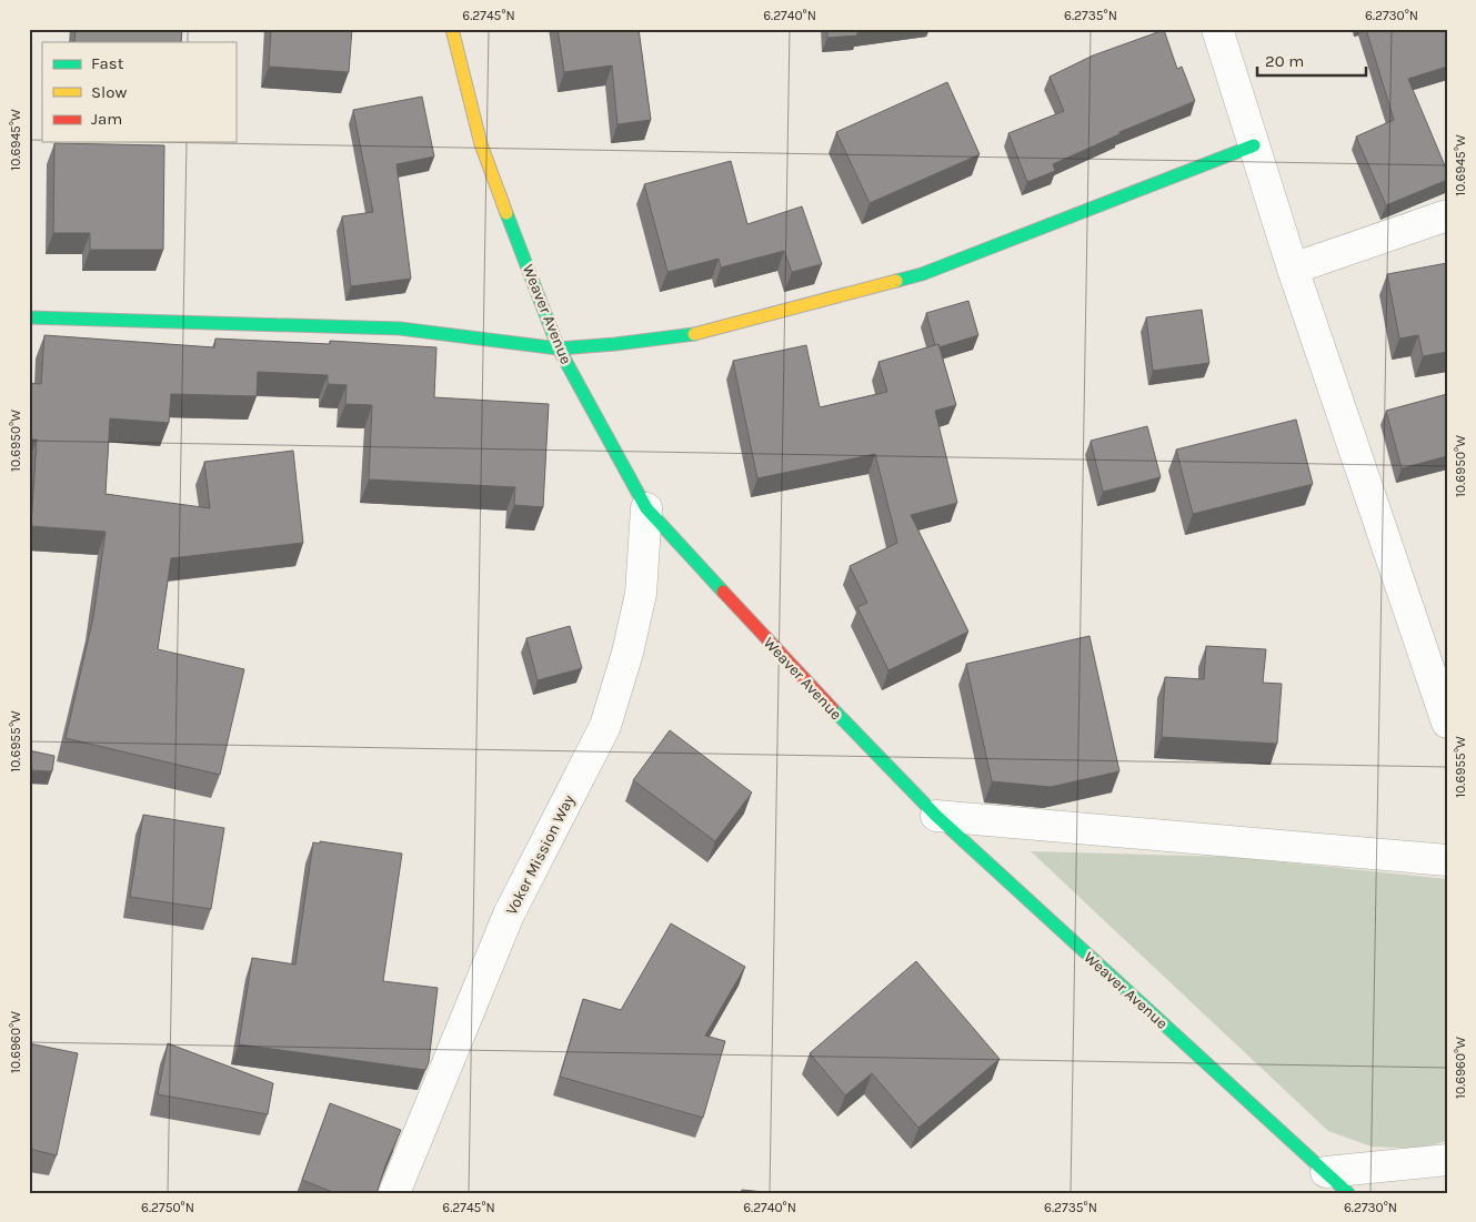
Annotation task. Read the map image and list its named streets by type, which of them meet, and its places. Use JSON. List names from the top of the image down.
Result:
{
  "streets": {
    "street": ["Weaver Avenue", "Voker Mission Way"]
  },
  "crossings": [
    ["Weaver Avenue", "Voker Mission Way"]
  ],
  "legend": ["Fast", "Slow", "Jam"],
  "scale_bar": "20 m",
  "coordinates": [
    "6.2745°N",
    "6.2740°N",
    "6.2735°N",
    "6.2730°N",
    "10.6945°W",
    "10.6950°W",
    "10.6955°W",
    "10.6960°W",
    "6.2750°N"
  ]
}
